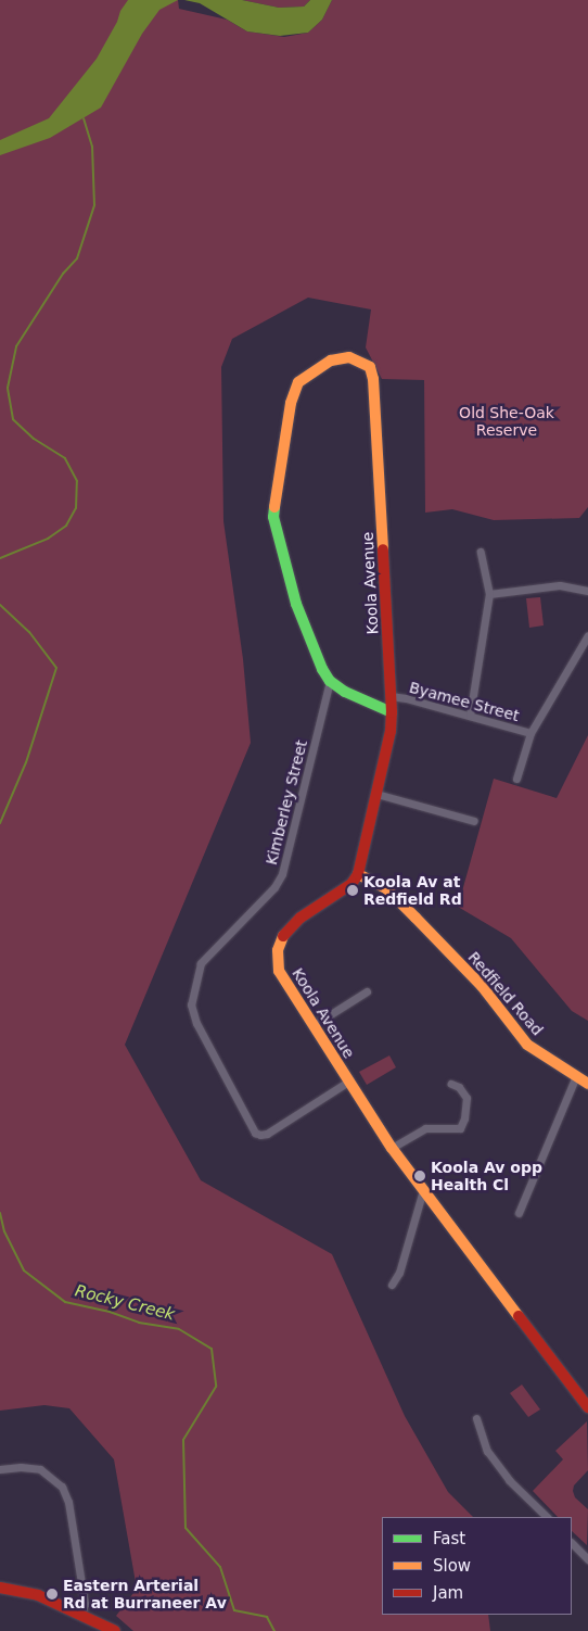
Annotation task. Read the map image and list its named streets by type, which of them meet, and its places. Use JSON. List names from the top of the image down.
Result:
{
  "streets": {
    "street": [
      "Koola Avenue",
      "Byamee Street",
      "Kimberley Street",
      "Redfield Road"
    ]
  },
  "crossings": [
    ["Koola Avenue", "Byamee Street"],
    ["Koola Avenue", "Kimberley Street"],
    ["Koola Avenue", "Redfield Road"]
  ],
  "water": ["Rocky Creek"],
  "parks": ["Old She-Oak Reserve"],
  "places": ["Koola Av at Redfield Rd", "Koola Av opp Health Cl", "Eastern Arterial Rd at Burraneer Av"],
  "legend": ["Fast", "Slow", "Jam"]
}
